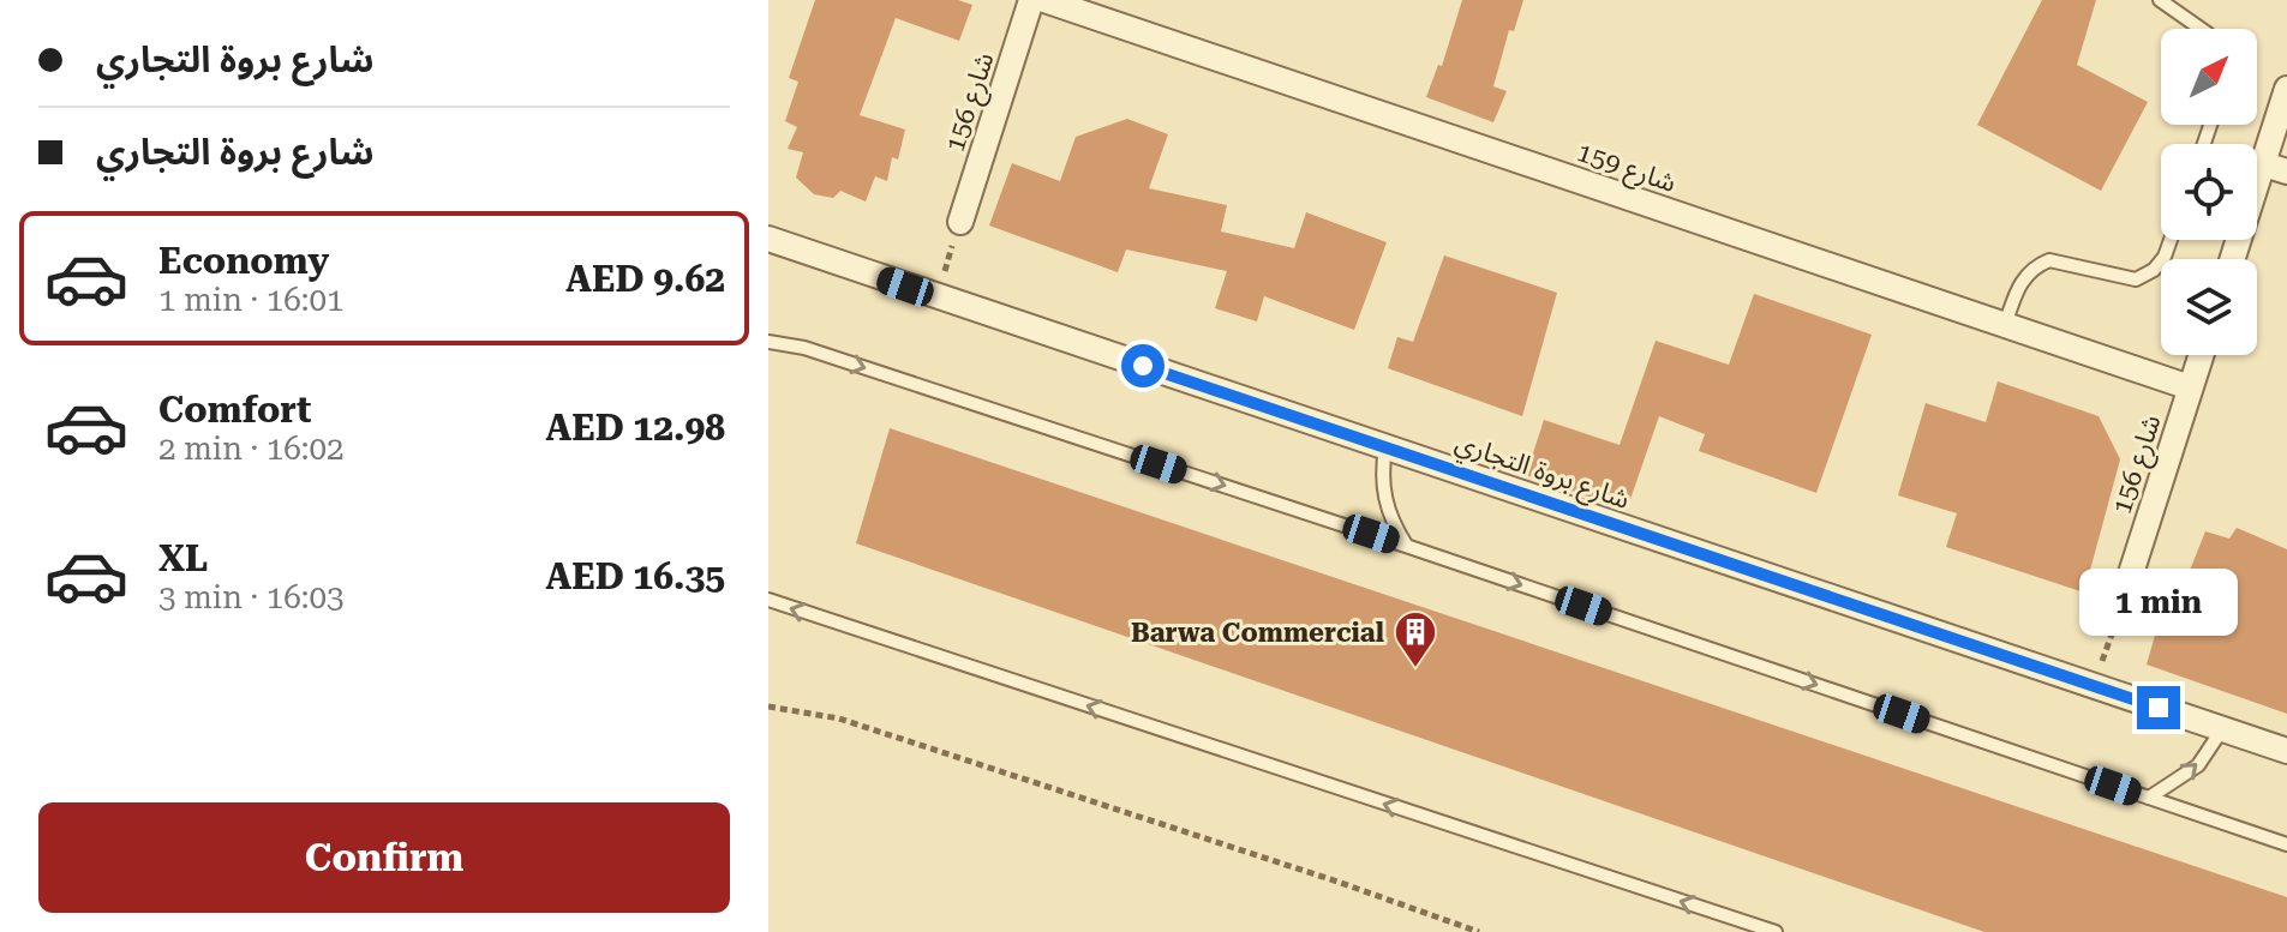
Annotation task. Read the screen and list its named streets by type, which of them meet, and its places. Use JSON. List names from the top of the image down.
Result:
{
  "streets": {
    "street": ["شارع 156", "شارع 159", "شارع بروة التجاري"]
  },
  "crossings": [
    ["شارع 156", "شارع 159"]
  ],
  "places": {
    "building": ["Barwa Commercial"]
  },
  "north": "top right",
  "page": {
    "banner": ["شارع بروة التجاري", "شارع بروة التجاري"],
    "list": [
      {
        "name": "Economy",
        "note": "1 min · 16:01",
        "value": "AED 9.62"
      },
      {
        "name": "Comfort",
        "note": "2 min · 16:02",
        "value": "AED 12.98"
      },
      {
        "name": "XL",
        "note": "3 min · 16:03",
        "value": "AED 16.35"
      }
    ],
    "bubble": "1 min",
    "buttons": "Confirm"
  }
}
